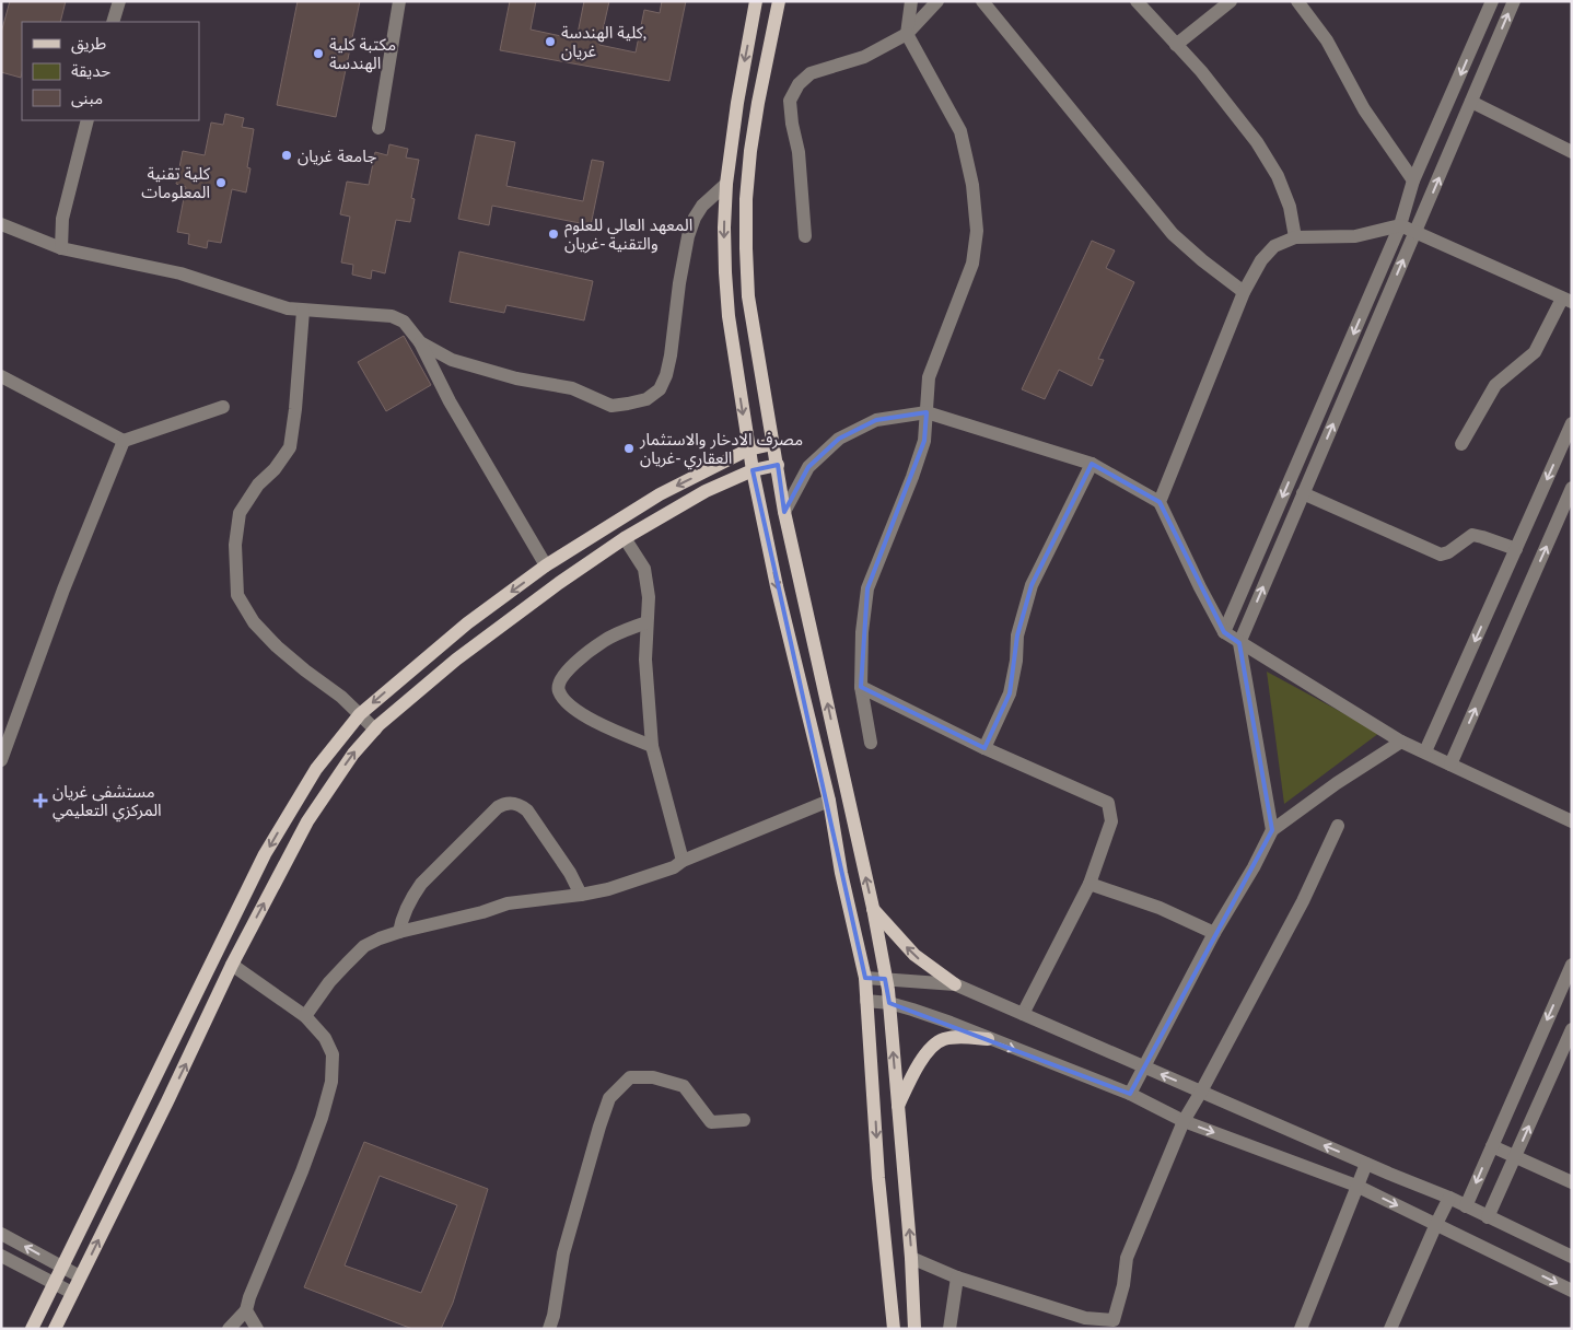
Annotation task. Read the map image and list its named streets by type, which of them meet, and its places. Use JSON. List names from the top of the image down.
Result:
{
  "places": {
    "other": [
      "كلية الهندسة, غريان",
      "مكتبة كلية الهندسة",
      "جامعة غريان",
      "كلية تقنية المعلومات",
      "المعهد العالي للعلوم والتقنية -غريان",
      "مصرف الادخار والاستثمار العقاري -غريان"
    ],
    "health": ["مستشفى غريان المركزي التعليمي"]
  },
  "legend": ["طريق", "حديقة", "مبنى"]
}
